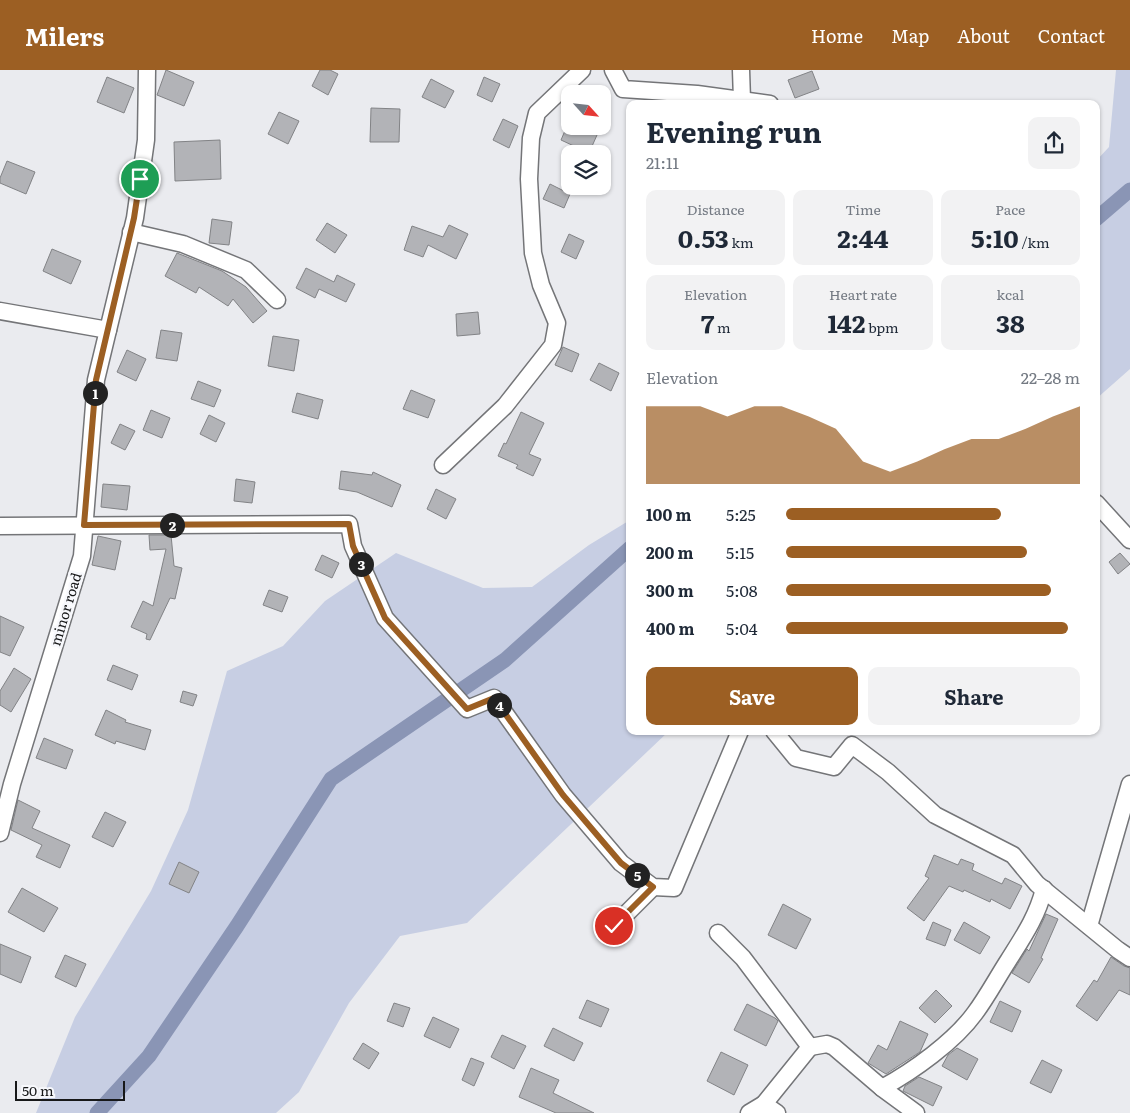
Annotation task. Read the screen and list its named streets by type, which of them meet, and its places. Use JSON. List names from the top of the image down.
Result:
{
  "streets": {
    "street": ["minor road"]
  },
  "scale_bar": "50 m",
  "north": "bottom right",
  "page": {
    "header": "Milers",
    "nav": [
      "Home",
      "Map",
      "About",
      "Contact"
    ],
    "heading": ["Evening run", "21:11"],
    "stats": [
      ["Distance", "0.53 km"],
      ["Time", "2:44"],
      ["Pace", "5:10 /km"],
      ["Elevation", "7 m"],
      ["Heart rate", "142 bpm"],
      ["kcal", "38"]
    ],
    "chart": ["Elevation", "22–28 m"],
    "pins": [
      "1",
      "2",
      "3",
      "4",
      "5"
    ],
    "list": [
      {
        "name": "100 m",
        "note": "5:25"
      },
      {
        "name": "200 m",
        "note": "5:15"
      },
      {
        "name": "300 m",
        "note": "5:08"
      },
      {
        "name": "400 m",
        "note": "5:04"
      }
    ],
    "buttons": ["Save", "Share"],
    "scale": "50 m"
  }
}
